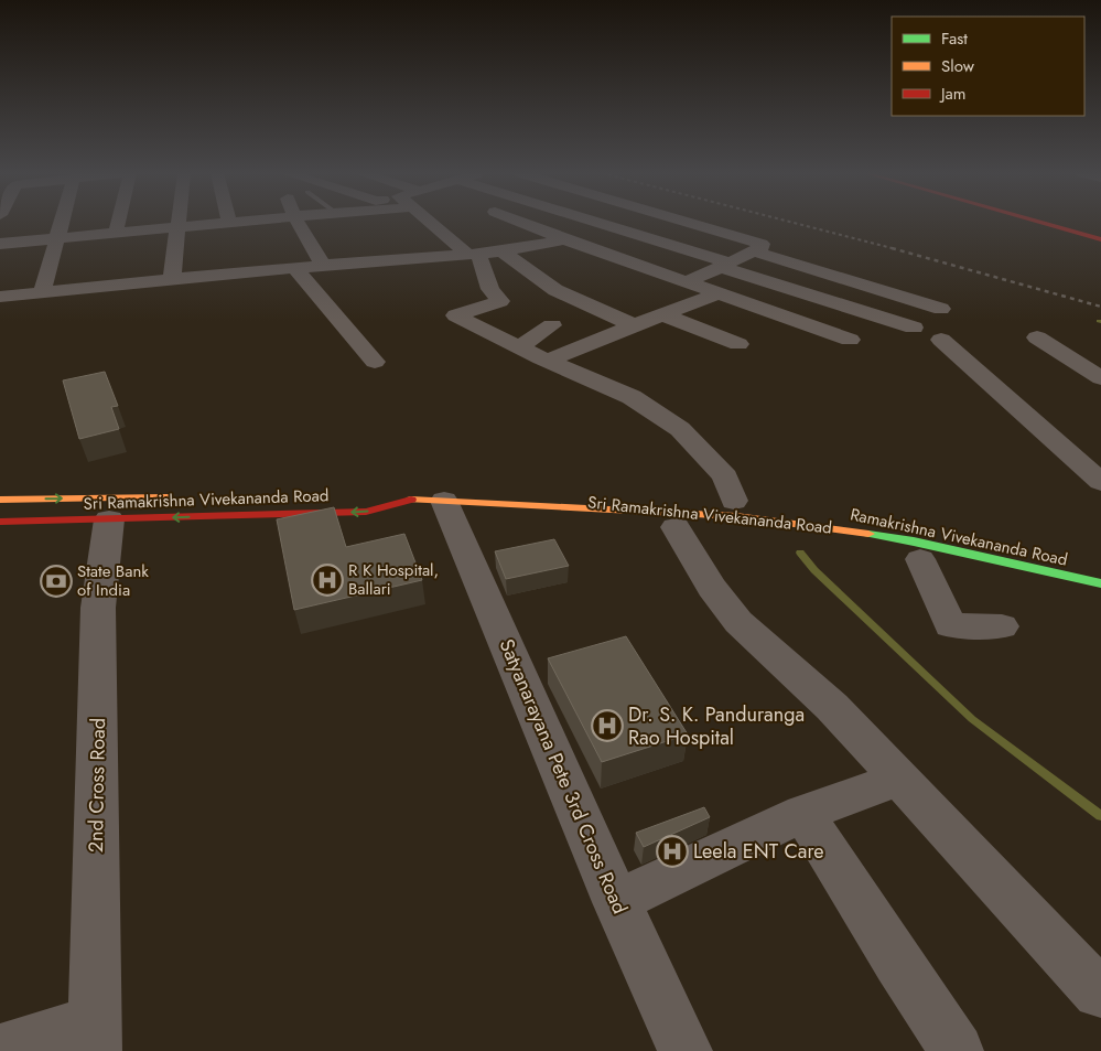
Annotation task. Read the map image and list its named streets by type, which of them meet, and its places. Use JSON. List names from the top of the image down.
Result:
{
  "streets": {
    "main road": ["Sri Ramakrishna Vivekananda Road", "Ramakrishna Vivekananda Road"],
    "street": ["Satyanarayana Pete 3rd Cross Road", "2nd Cross Road"]
  },
  "crossings": [
    ["Sri Ramakrishna Vivekananda Road", "Ramakrishna Vivekananda Road"],
    ["Sri Ramakrishna Vivekananda Road", "Satyanarayana Pete 3rd Cross Road"],
    ["Sri Ramakrishna Vivekananda Road", "2nd Cross Road"]
  ],
  "places": {
    "hospital": ["R K Hospital, Ballari", "Dr. S. K. Panduranga Rao Hospital", "Leela ENT Care"],
    "bank": ["State Bank of India"]
  },
  "legend": ["Fast", "Slow", "Jam"]
}
